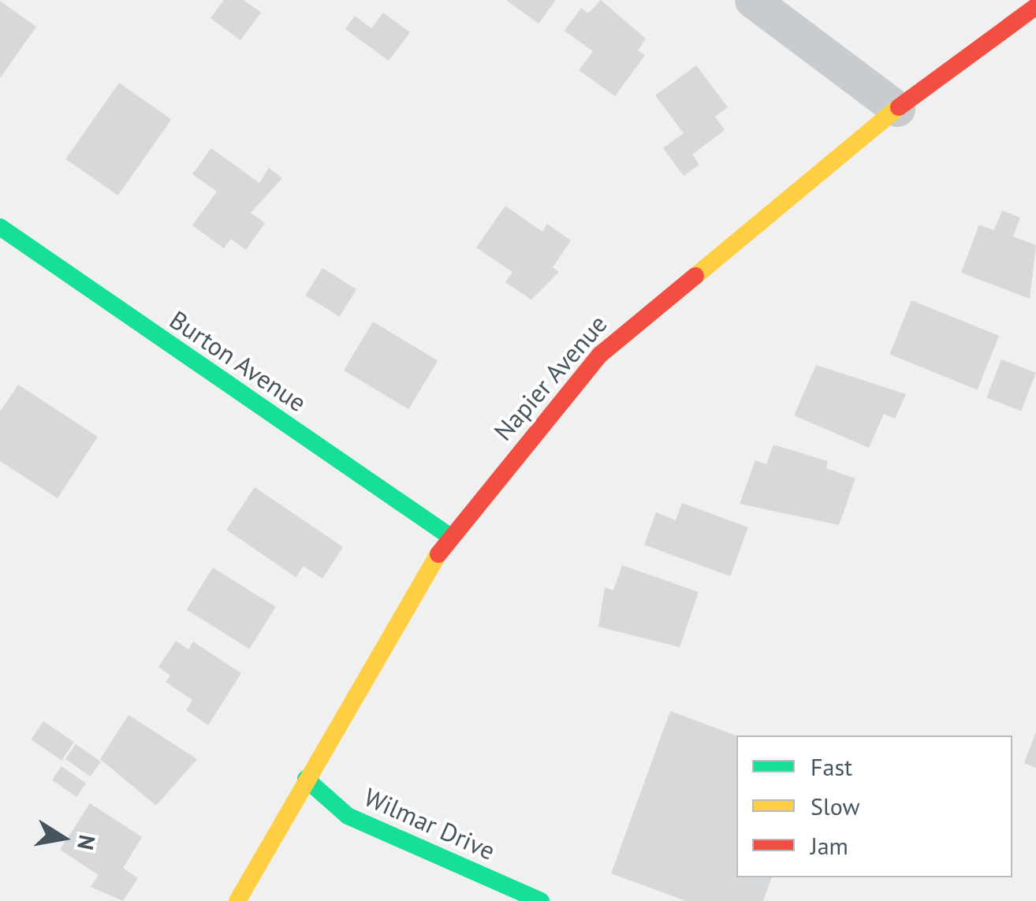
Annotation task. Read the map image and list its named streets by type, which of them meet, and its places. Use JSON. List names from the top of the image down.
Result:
{
  "streets": {
    "street": ["Burton Avenue", "Napier Avenue", "Wilmar Drive"]
  },
  "crossings": [
    ["Burton Avenue", "Napier Avenue"],
    ["Napier Avenue", "Wilmar Drive"]
  ],
  "legend": ["Fast", "Slow", "Jam"],
  "north": "right"
}
